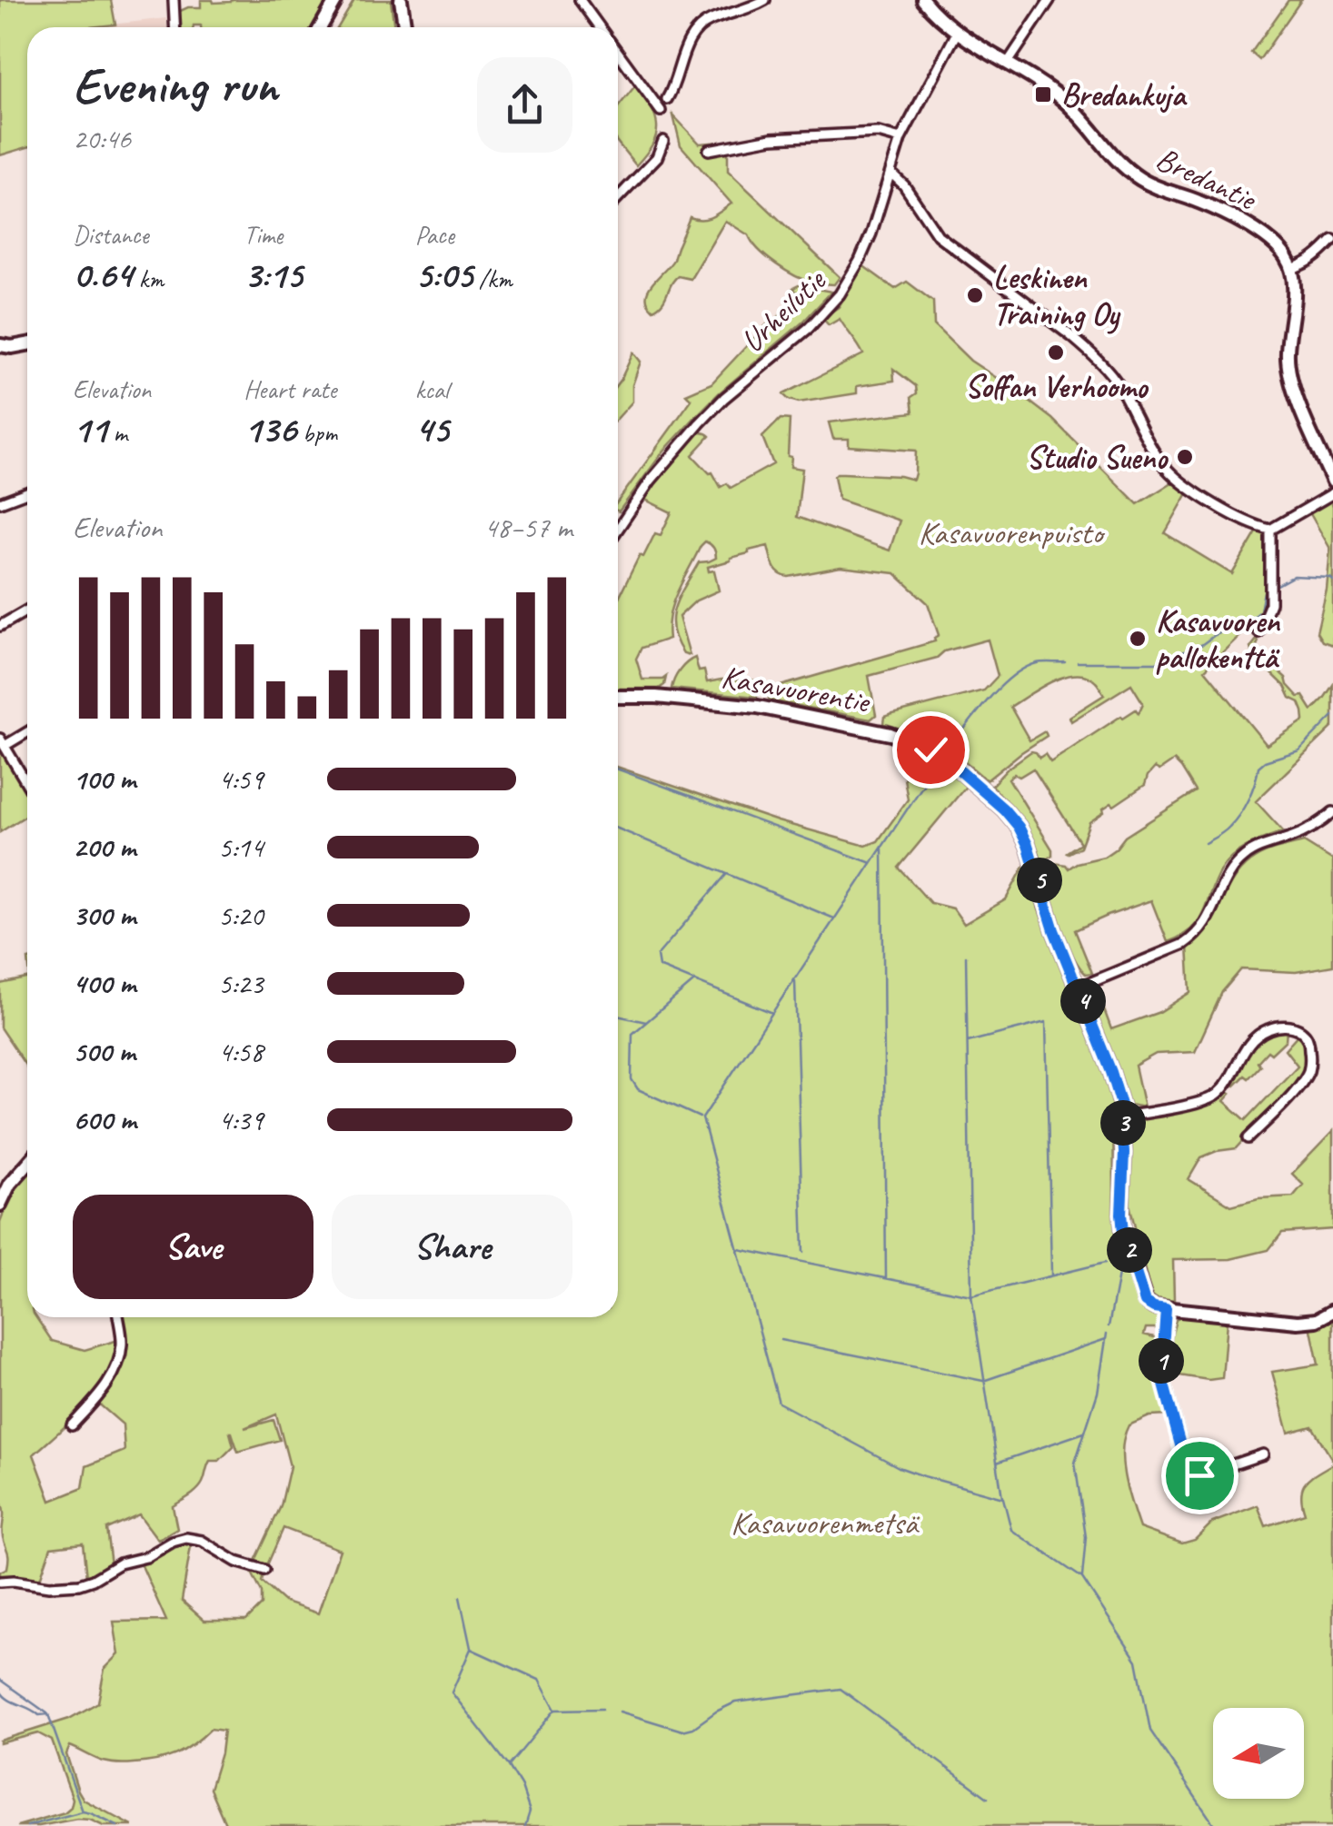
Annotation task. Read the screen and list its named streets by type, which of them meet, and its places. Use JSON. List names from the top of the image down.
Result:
{
  "streets": {
    "street": ["Bredantie", "Urheilutie", "Kasavuorentie"]
  },
  "crossings": [
    ["Bredantie", "Urheilutie"]
  ],
  "parks": ["Kasavuorenpuisto", "Kasavuorenmetsä"],
  "places": {
    "transit": ["Bredankuja"],
    "other": [
      "Leskinen Training Oy",
      "Soffan Verhoomo",
      "Studio Sueno",
      "Kasavuoren pallokenttä"
    ]
  },
  "north": "left",
  "page": {
    "heading": ["Evening run", "20:46"],
    "stats": [
      ["Distance", "0.64 km"],
      ["Time", "3:15"],
      ["Pace", "5:05 /km"],
      ["Elevation", "11 m"],
      ["Heart rate", "136 bpm"],
      ["kcal", "45"]
    ],
    "chart": ["Elevation", "48–57 m"],
    "list": [
      {
        "name": "100 m",
        "note": "4:59"
      },
      {
        "name": "200 m",
        "note": "5:14"
      },
      {
        "name": "300 m",
        "note": "5:20"
      },
      {
        "name": "400 m",
        "note": "5:23"
      },
      {
        "name": "500 m",
        "note": "4:58"
      },
      {
        "name": "600 m",
        "note": "4:39"
      }
    ],
    "pins": [
      "5",
      "4",
      "3",
      "2",
      "1"
    ],
    "buttons": ["Save", "Share"]
  }
}
